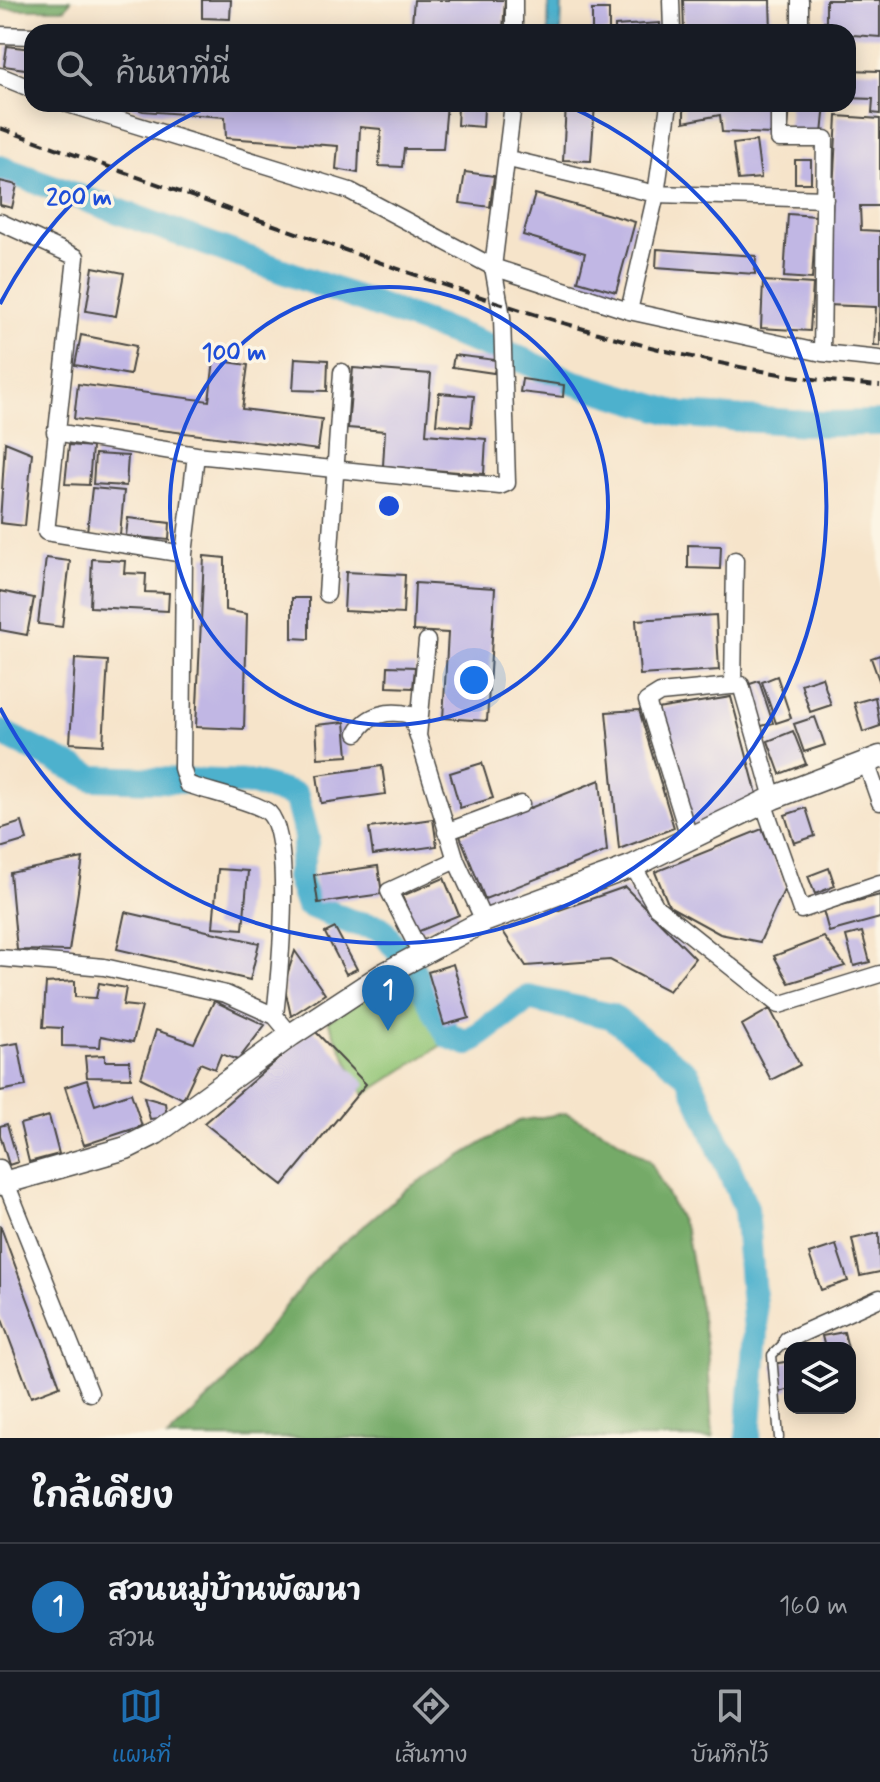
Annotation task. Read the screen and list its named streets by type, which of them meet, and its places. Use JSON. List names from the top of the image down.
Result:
{
  "page": {
    "search": "ค้นหาที่นี่",
    "pins": "1",
    "heading": "ใกล้เคียง",
    "list": [
      {
        "mark": "1",
        "name": "สวนหมู่บ้านพัฒนา",
        "note": "สวน",
        "value": "160 m"
      }
    ],
    "nav": ["แผนที่", "เส้นทาง", "บันทึกไว้"]
  },
  "rings": ["200 m", "100 m"]
}
